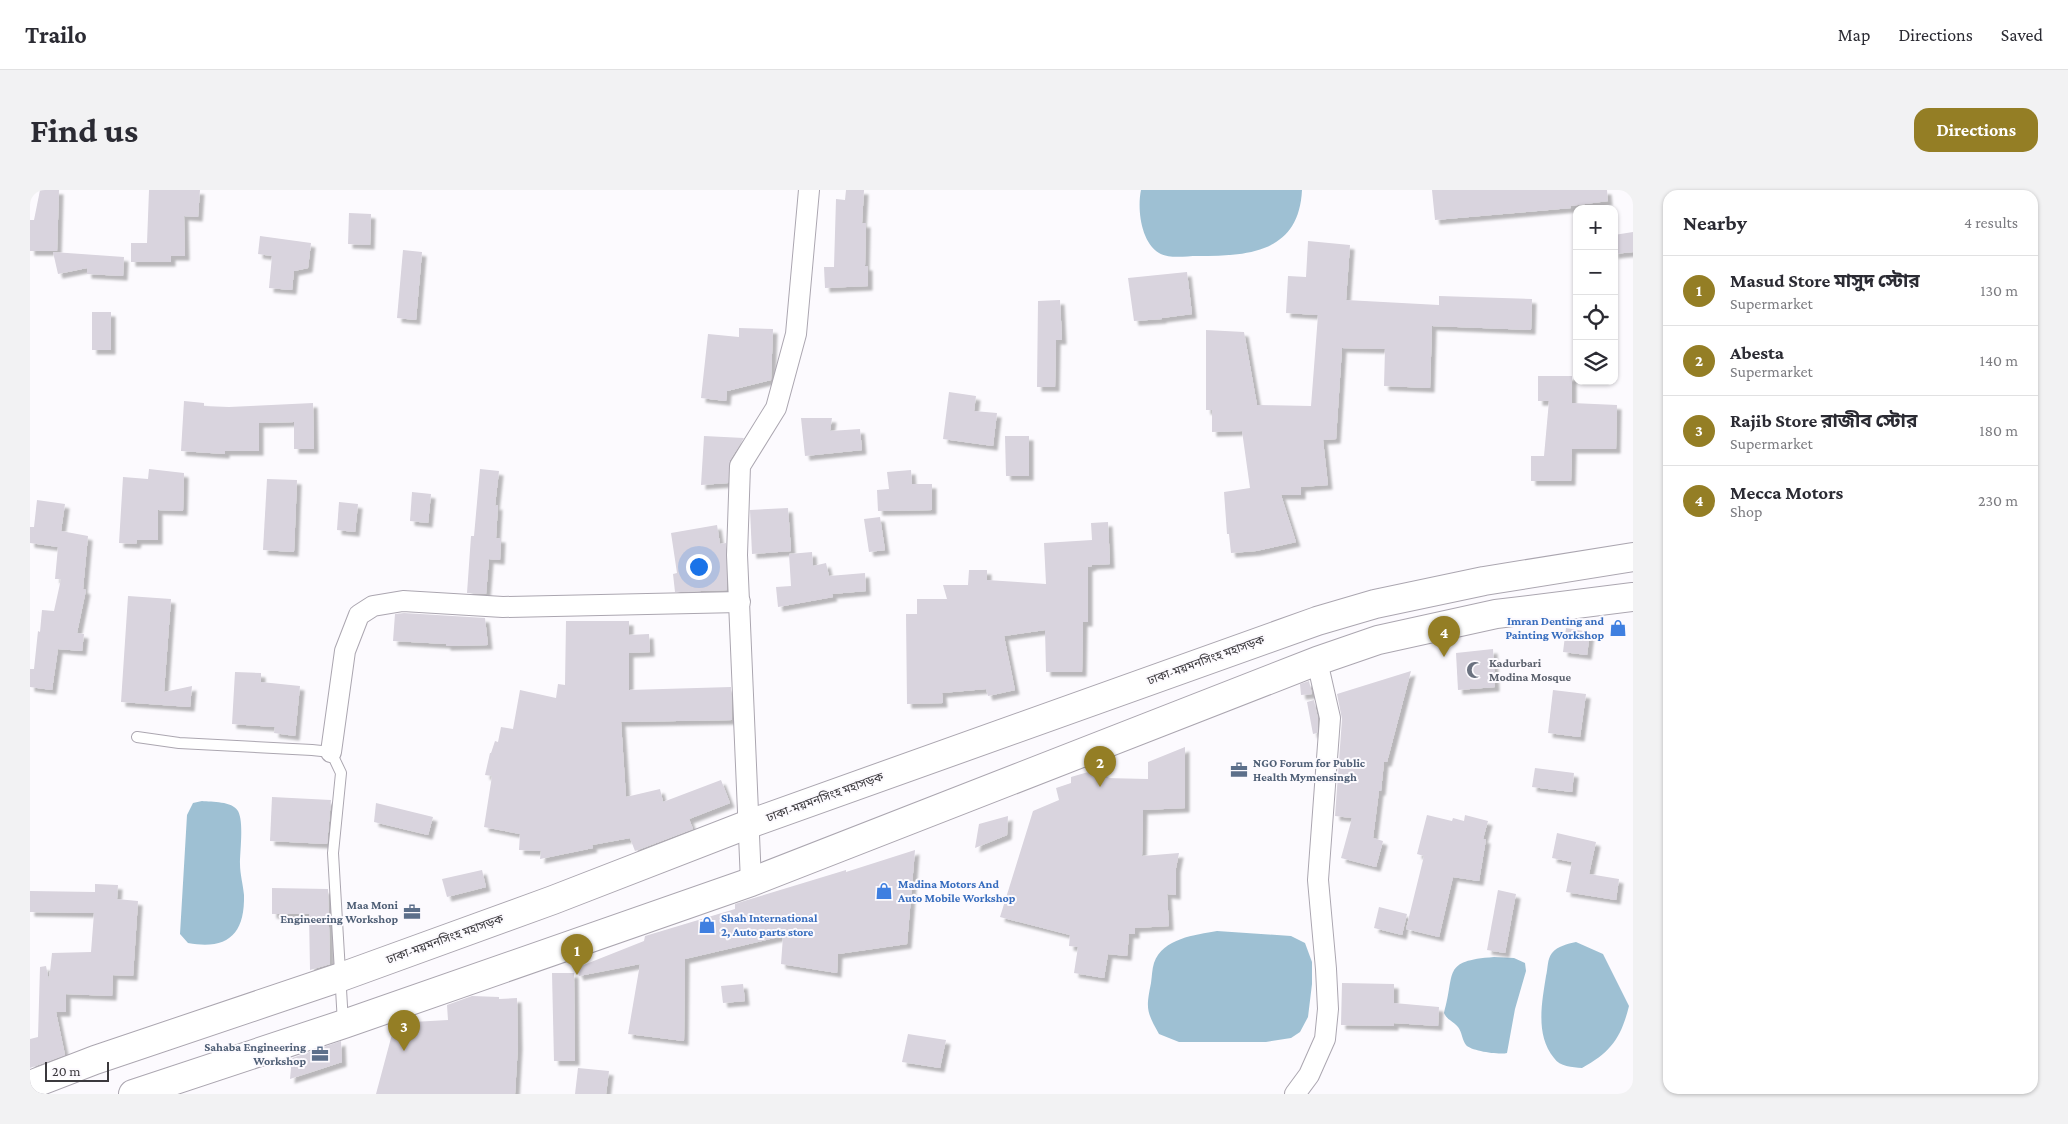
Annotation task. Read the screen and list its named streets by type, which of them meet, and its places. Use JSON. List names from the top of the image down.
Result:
{
  "streets": {
    "main road": ["ঢাকা-ময়মনসিংহ মহাসড়ক"]
  },
  "places": {
    "shop": ["Imran Denting and Painting Workshop", "Madina Motors And Auto Mobile Workshop", "Shah International 2, Auto parts store"],
    "mosque": ["Kadurbari Modina Mosque"],
    "office": ["NGO Forum for Public Health Mymensingh", "Maa Moni Engineering Workshop", "Sahaba Engineering Workshop"]
  },
  "scale_bar": "20 m",
  "page": {
    "header": "Trailo",
    "nav": ["Map", "Directions", "Saved"],
    "buttons": "Directions",
    "title": "Find us",
    "heading": ["Nearby", "4 results"],
    "map_buttons": ["+", "−"],
    "list": [
      {
        "mark": "1",
        "name": "Masud Store মাসুদ স্টোর",
        "note": "Supermarket",
        "value": "130 m"
      },
      {
        "mark": "2",
        "name": "Abesta",
        "note": "Supermarket",
        "value": "140 m"
      },
      {
        "mark": "3",
        "name": "Rajib Store রাজীব স্টোর",
        "note": "Supermarket",
        "value": "180 m"
      },
      {
        "mark": "4",
        "name": "Mecca Motors",
        "note": "Shop",
        "value": "230 m"
      }
    ],
    "pins": [
      "4",
      "2",
      "1",
      "3"
    ],
    "scale": "20 m"
  }
}
